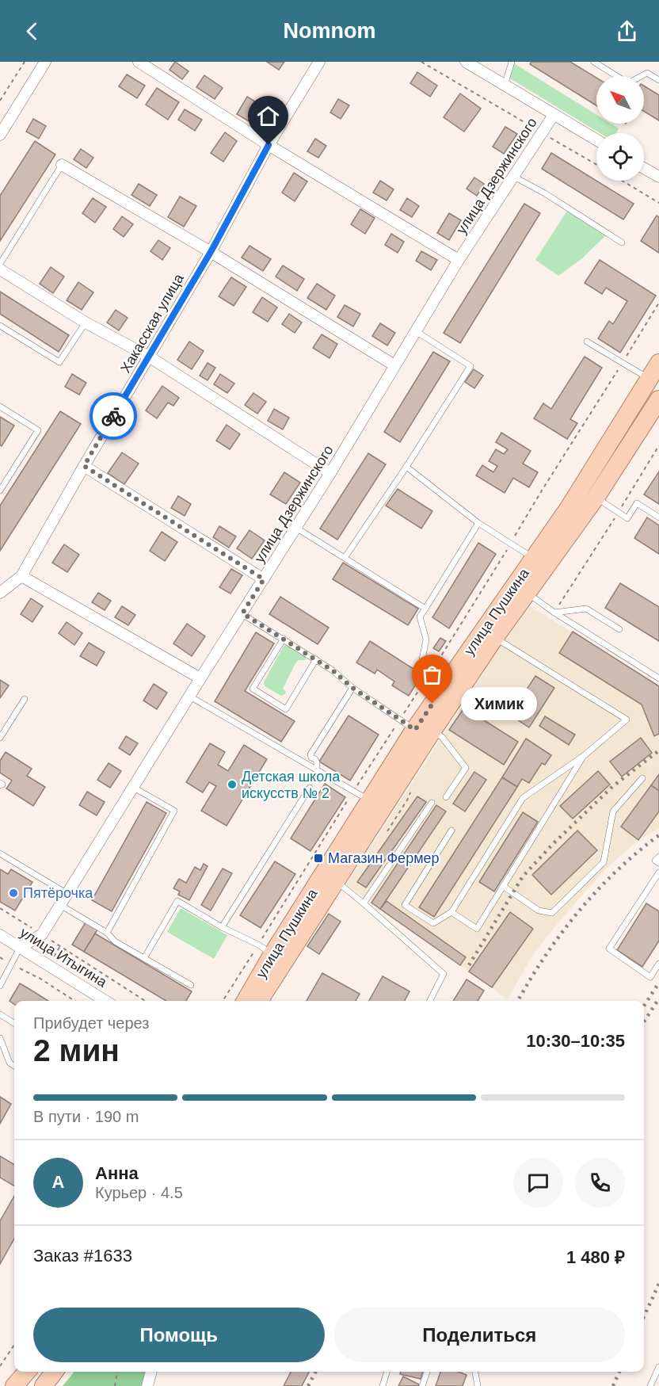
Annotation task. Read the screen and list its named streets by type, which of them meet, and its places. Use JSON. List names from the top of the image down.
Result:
{
  "streets": {
    "main road": ["улица Пушкина"],
    "street": ["улица Дзержинского", "Хакасская улица", "улица Итыгина"]
  },
  "crossings": [
    ["улица Дзержинского", "улица Итыгина"]
  ],
  "places": {
    "other": ["Химик", "Детская школа искусств № 2", "Пятёрочка"],
    "transit": ["Магазин Фермер"]
  },
  "north": "top left",
  "page": {
    "header": "Nomnom",
    "bubble": "Химик",
    "heading": ["2 мин", "Прибудет через", "10:30–10:35"],
    "panel": [
      "Анна",
      "Курьер · 4.5",
      "Заказ #1633",
      "1 480 ₽"
    ],
    "bar": "В пути · 190 m",
    "round": "А",
    "buttons": ["Помощь", "Поделиться"]
  }
}
